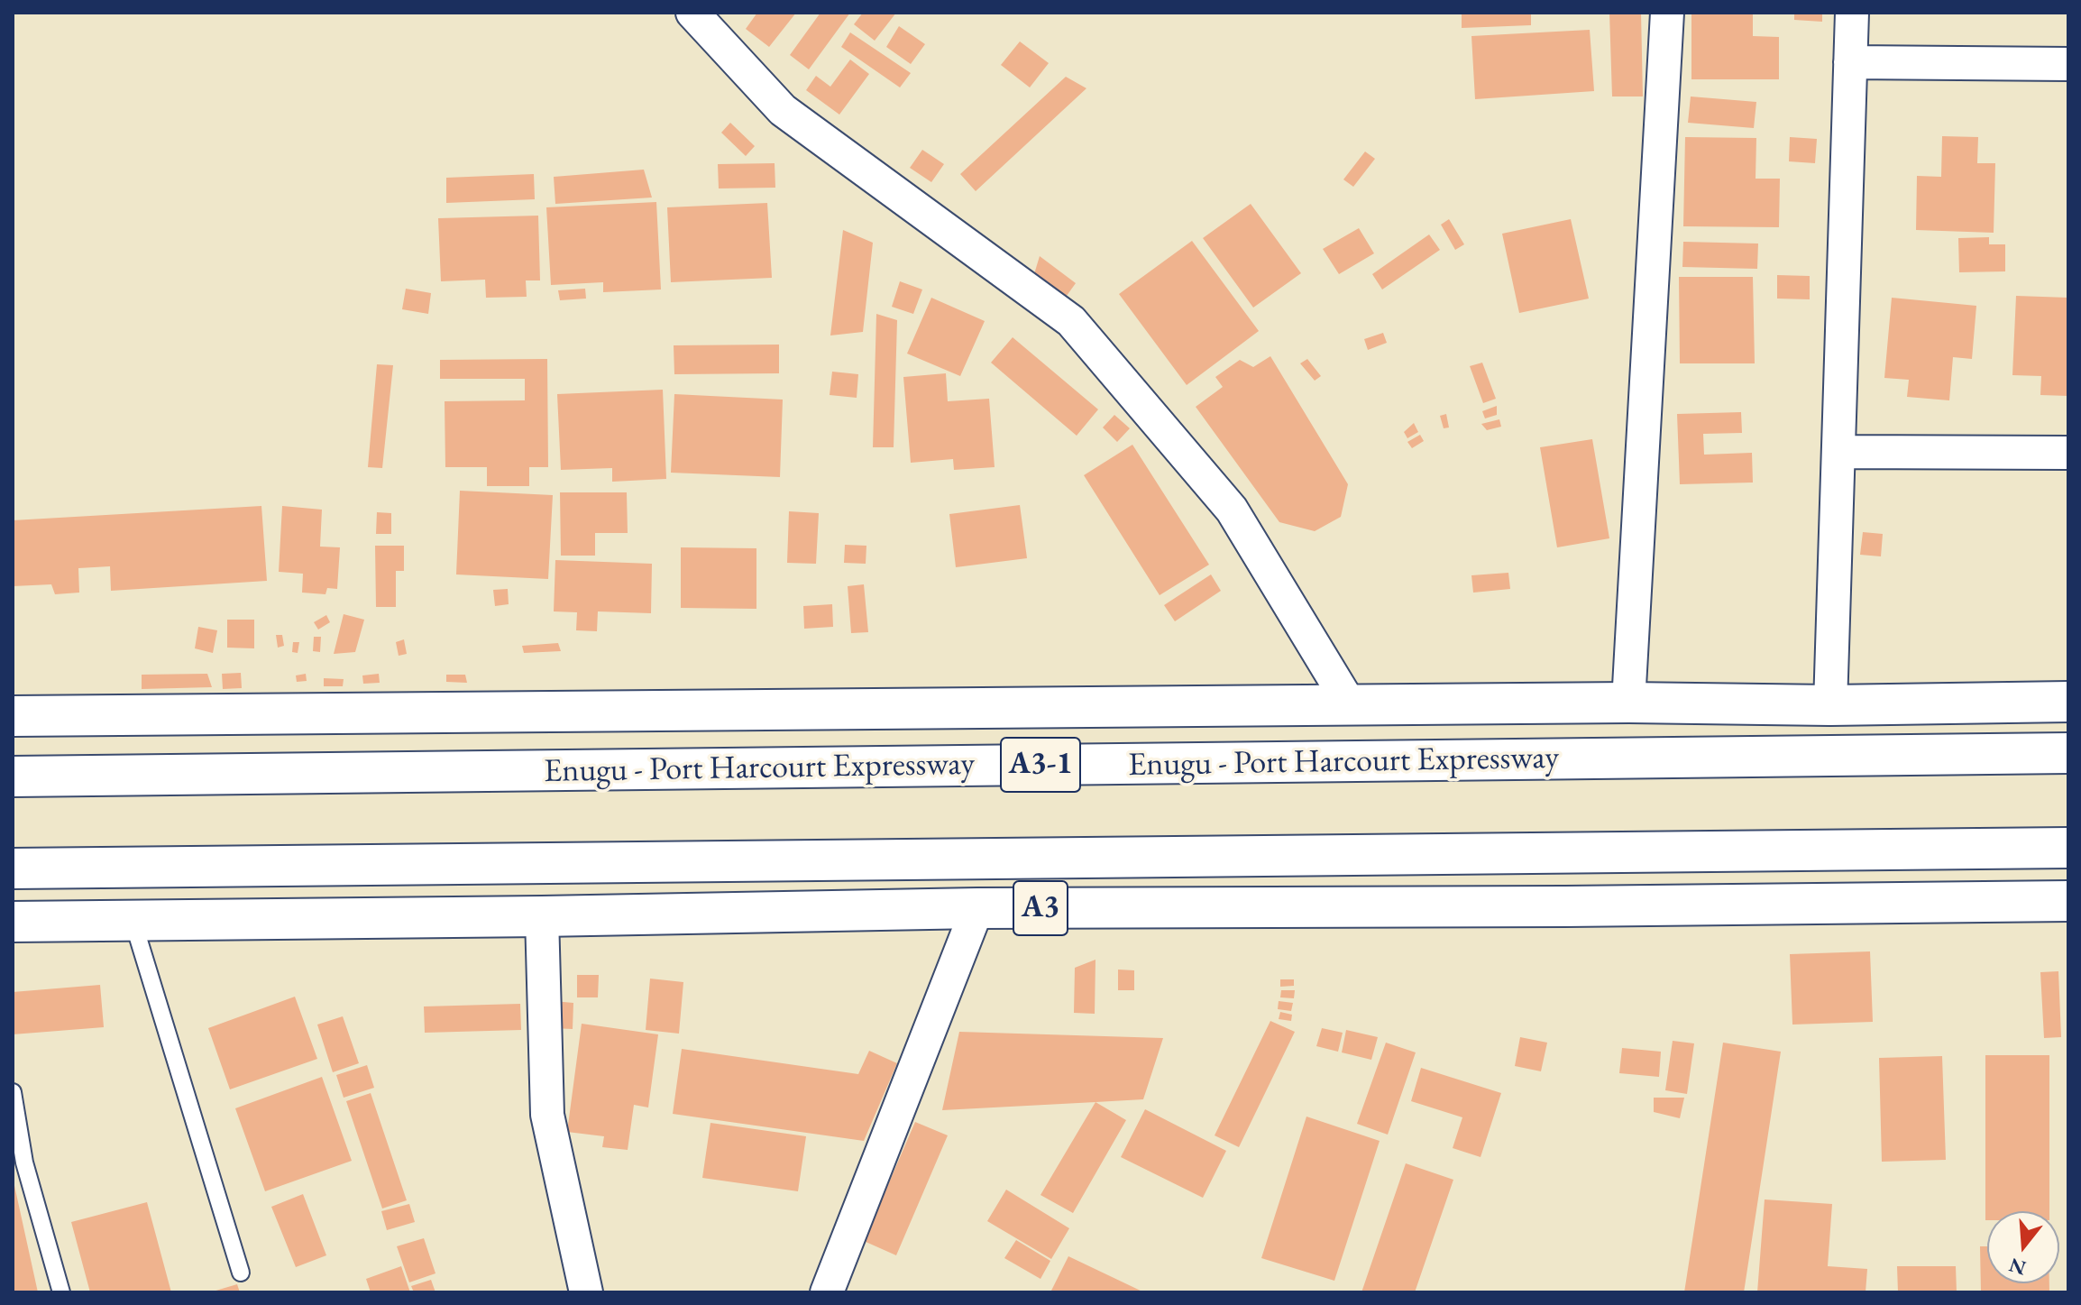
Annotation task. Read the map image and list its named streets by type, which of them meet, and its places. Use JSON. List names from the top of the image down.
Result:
{
  "streets": {
    "main road": ["Enugu - Port Harcourt Expressway", "A3-1", "A3"]
  },
  "north": "bottom"
}
